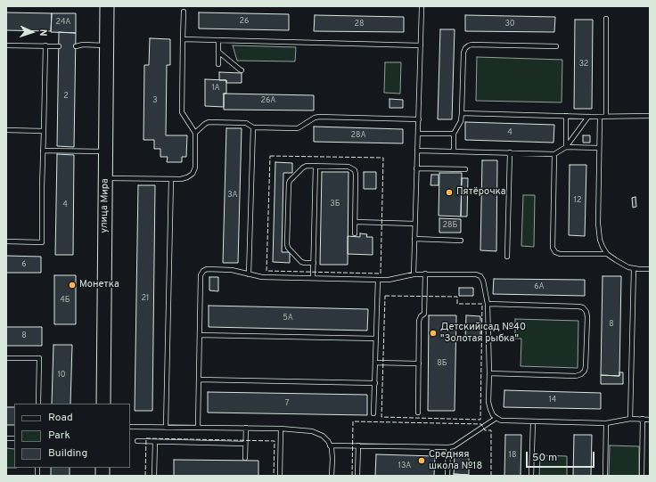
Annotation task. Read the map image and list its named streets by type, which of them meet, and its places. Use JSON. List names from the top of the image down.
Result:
{
  "streets": {
    "main road": ["улица Мира"]
  },
  "places": [
    "Пятёрочка",
    "Монетка",
    "Детский сад №40 \"Золотая рыбка\"",
    "Средняя школа №18"
  ],
  "house_numbers": [
    "26",
    "24А",
    "28",
    "30",
    "32",
    "1А",
    "2",
    "3",
    "26А",
    "4",
    "28А",
    "3А",
    "12",
    "3Б",
    "4",
    "28Б",
    "6",
    "6А",
    "21",
    "4Б",
    "5А",
    "8",
    "8",
    "8Б",
    "10",
    "14",
    "7",
    "18",
    "13А"
  ],
  "legend": ["Road", "Park", "Building"],
  "scale_bar": "50 m",
  "north": "right"
}
